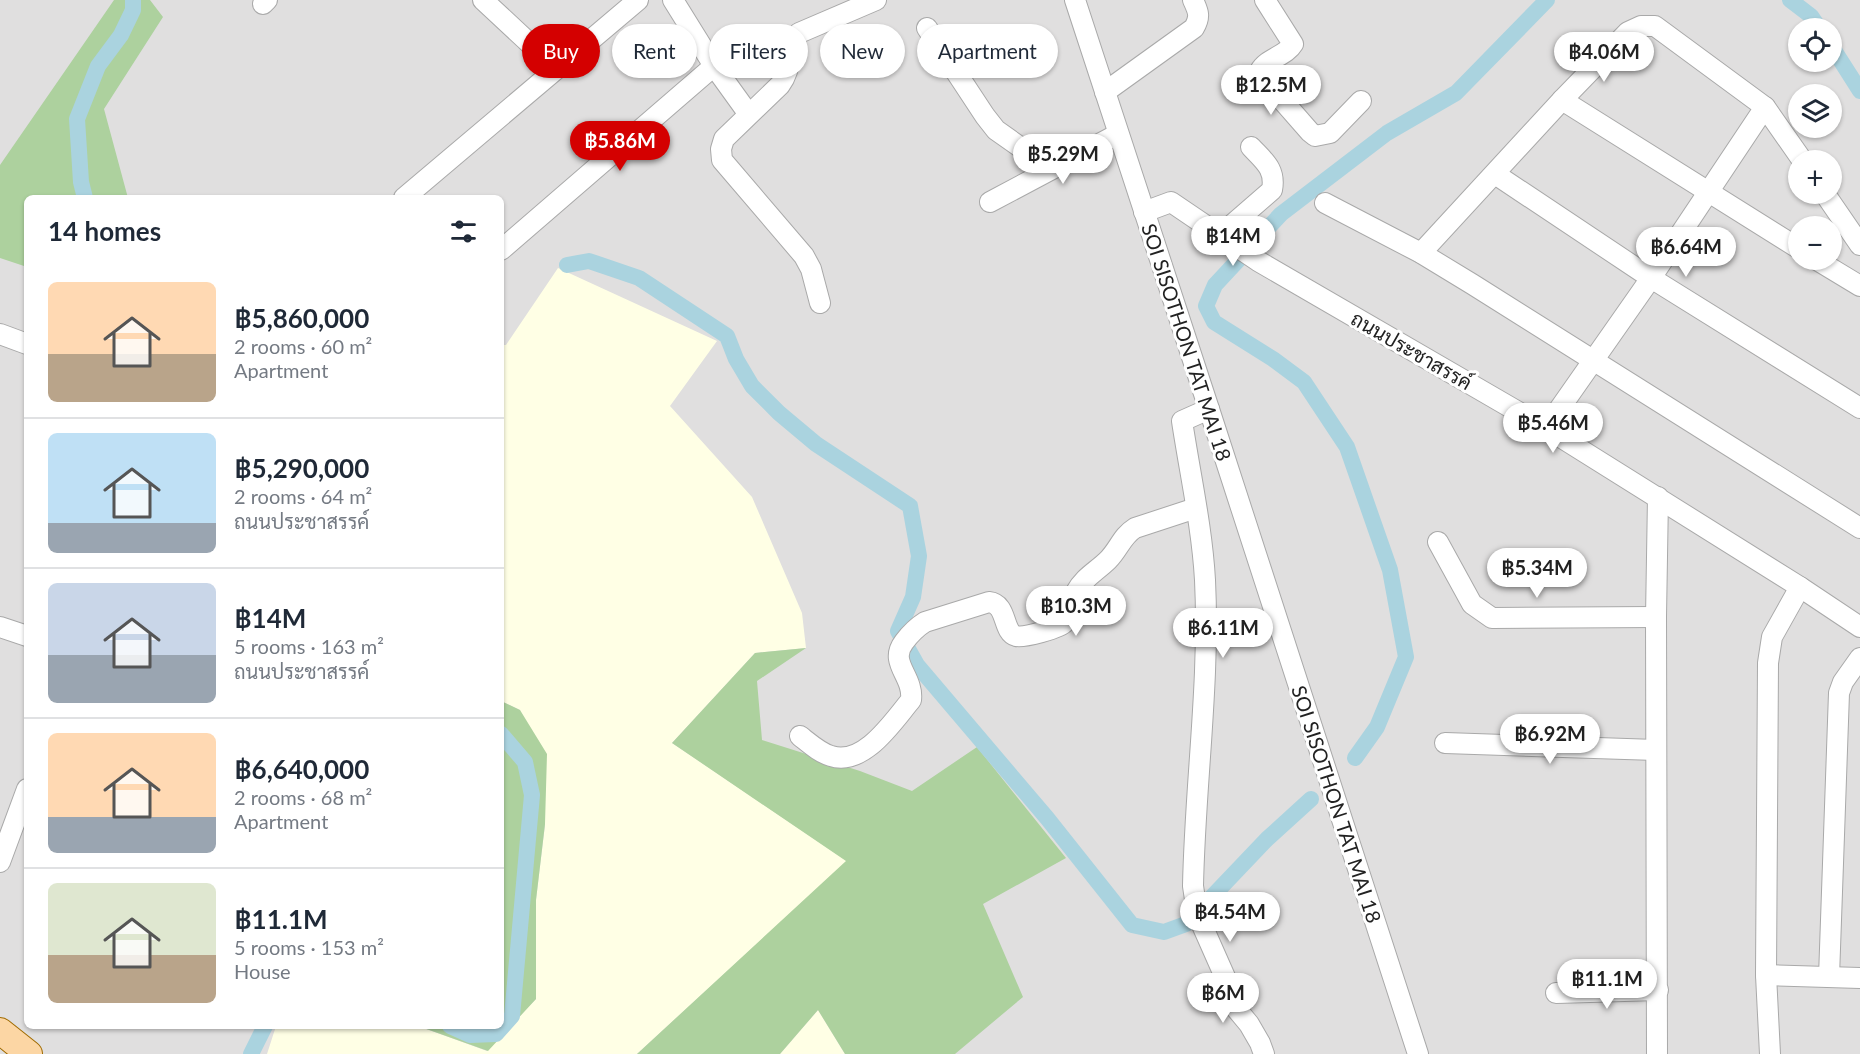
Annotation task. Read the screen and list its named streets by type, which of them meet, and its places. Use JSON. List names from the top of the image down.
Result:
{
  "streets": {
    "street": ["SOI SISOTHON TAT MAI 18", "ถนนประชาสรรค์"]
  },
  "crossings": [
    ["SOI SISOTHON TAT MAI 18", "ถนนประชาสรรค์"]
  ],
  "page": {
    "map_buttons": ["+", "−"],
    "chip": [
      "Buy",
      "Rent",
      "Filters",
      "New",
      "Apartment"
    ],
    "price": [
      "฿4.06M",
      "฿12.5M",
      "฿5.86M",
      "฿5.29M",
      "฿14M",
      "฿6.64M",
      "฿5.46M",
      "฿5.34M",
      "฿10.3M",
      "฿6.11M",
      "฿6.92M",
      "฿4.54M",
      "฿11.1M",
      "฿6M"
    ],
    "heading": "14 homes",
    "list": [
      {
        "name": "฿5,860,000",
        "note": "2 rooms · 60 m² · Apartment"
      },
      {
        "name": "฿5,290,000",
        "note": "2 rooms · 64 m² · ถนนประชาสรรค์"
      },
      {
        "name": "฿14M",
        "note": "5 rooms · 163 m² · ถนนประชาสรรค์"
      },
      {
        "name": "฿6,640,000",
        "note": "2 rooms · 68 m² · Apartment"
      },
      {
        "name": "฿11.1M",
        "note": "5 rooms · 153 m² · House"
      }
    ]
  }
}
